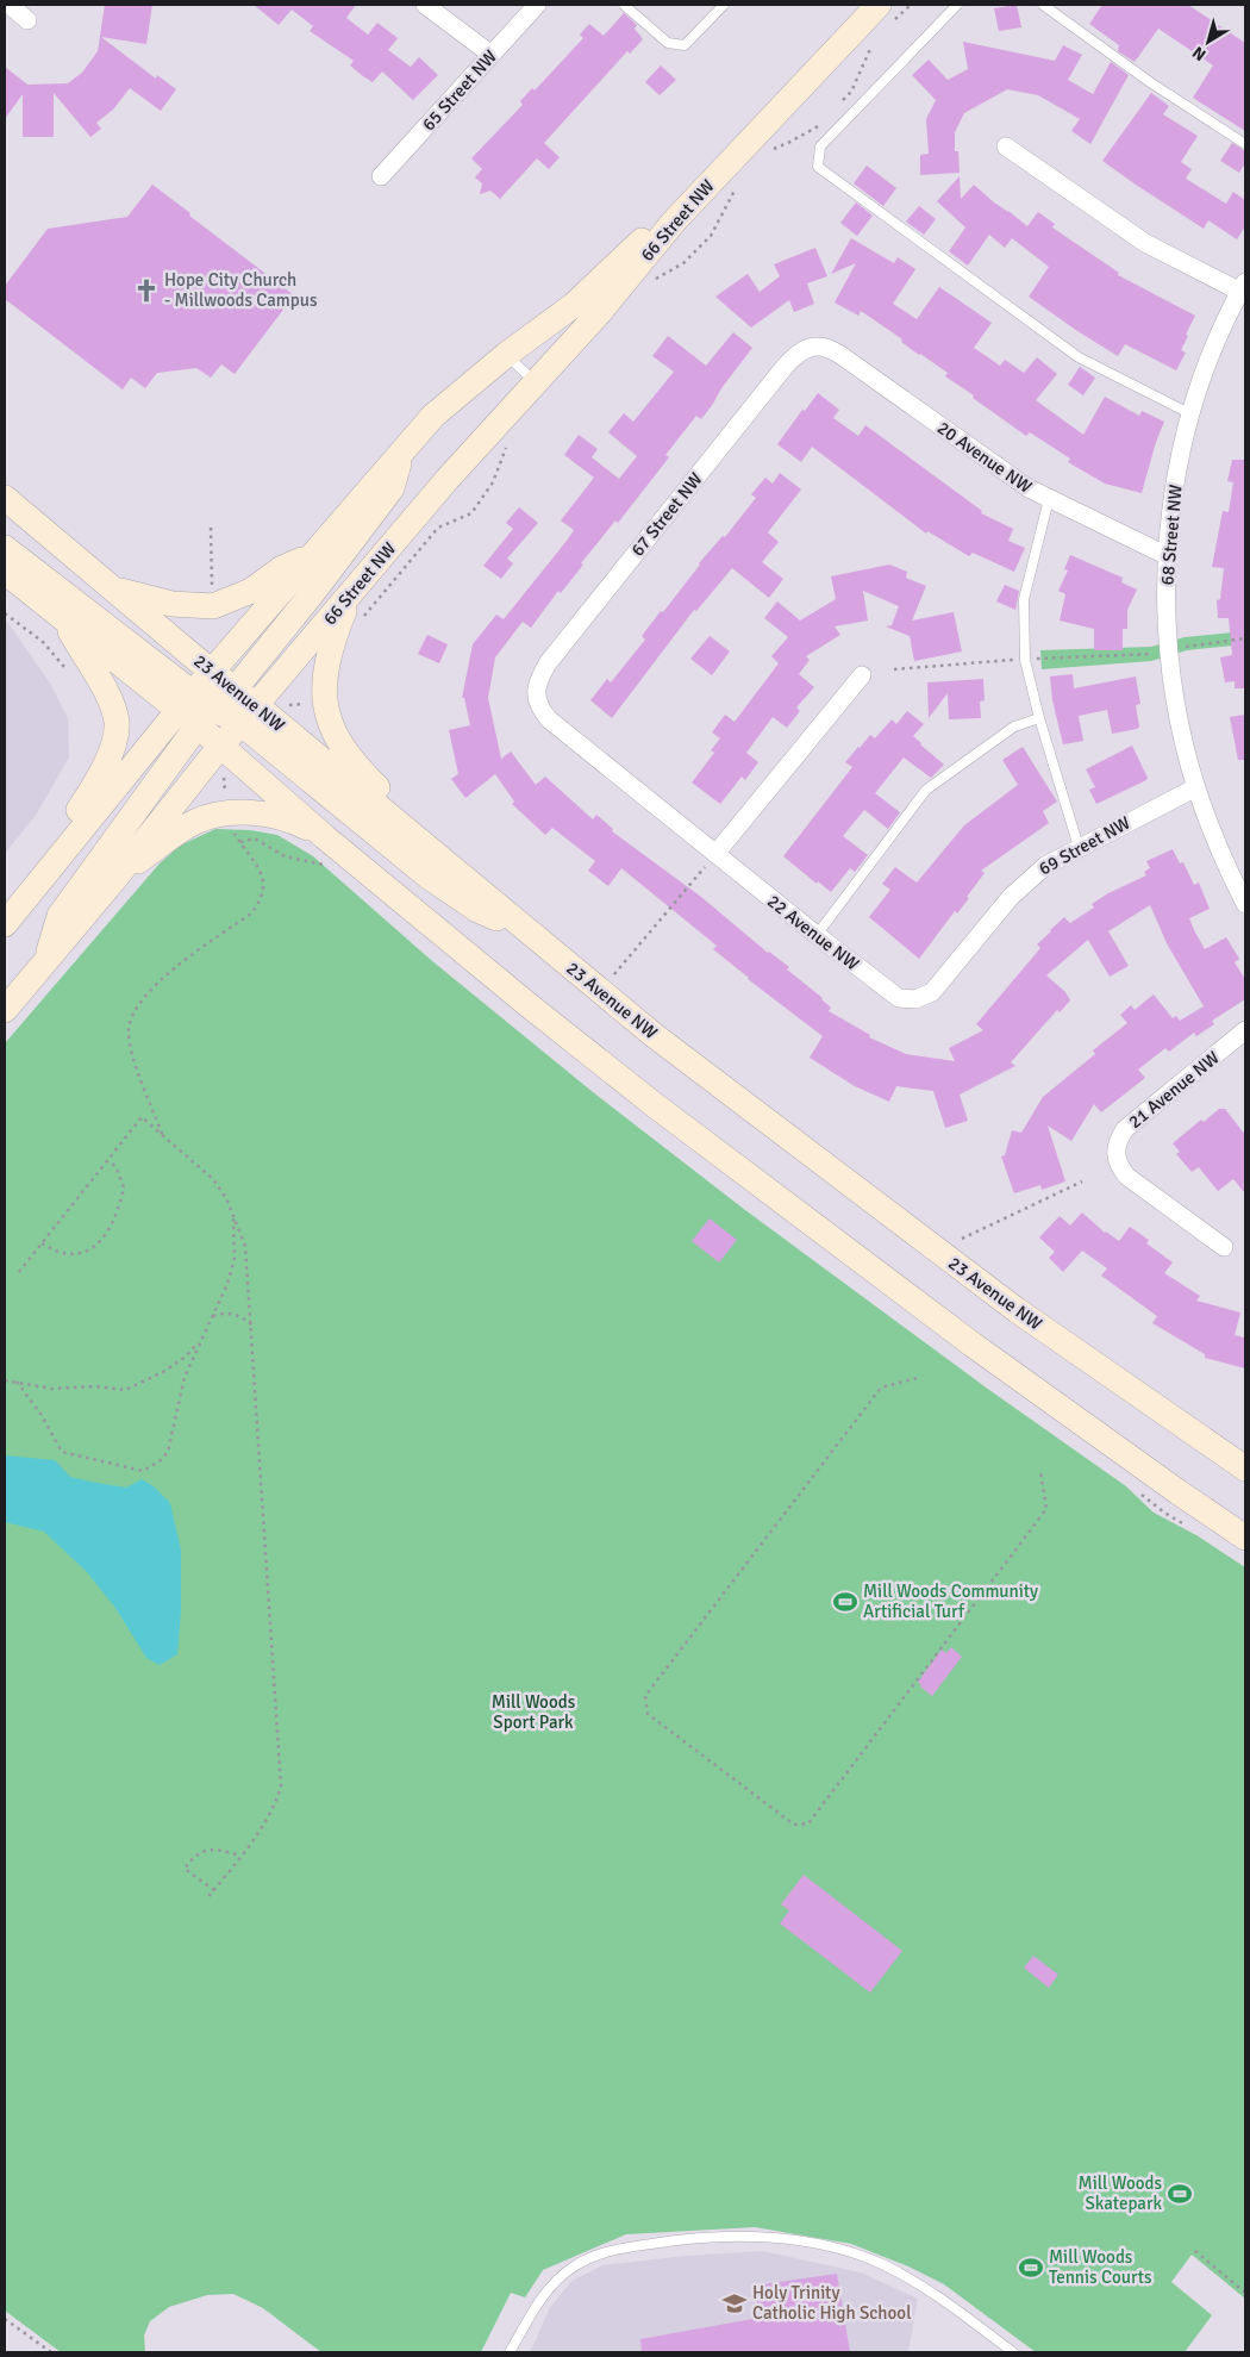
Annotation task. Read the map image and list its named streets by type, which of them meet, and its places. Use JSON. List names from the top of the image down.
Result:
{
  "streets": {
    "main road": ["66 Street NW", "23 Avenue NW"],
    "street": [
      "65 Street NW",
      "20 Avenue NW",
      "67 Street NW",
      "68 Street NW",
      "69 Street NW",
      "22 Avenue NW",
      "21 Avenue NW"
    ]
  },
  "crossings": [
    ["66 Street NW", "23 Avenue NW"],
    ["20 Avenue NW", "67 Street NW"],
    ["20 Avenue NW", "68 Street NW"],
    ["67 Street NW", "22 Avenue NW"],
    ["68 Street NW", "69 Street NW"],
    ["69 Street NW", "22 Avenue NW"]
  ],
  "parks": ["Mill Woods Sport Park"],
  "places": {
    "church": ["Hope City Church - Millwoods Campus"],
    "sports": ["Mill Woods Community Artificial Turf", "Mill Woods Skatepark", "Mill Woods Tennis Courts"],
    "school or university": ["Holy Trinity Catholic High School"]
  },
  "north": "bottom left"
}
